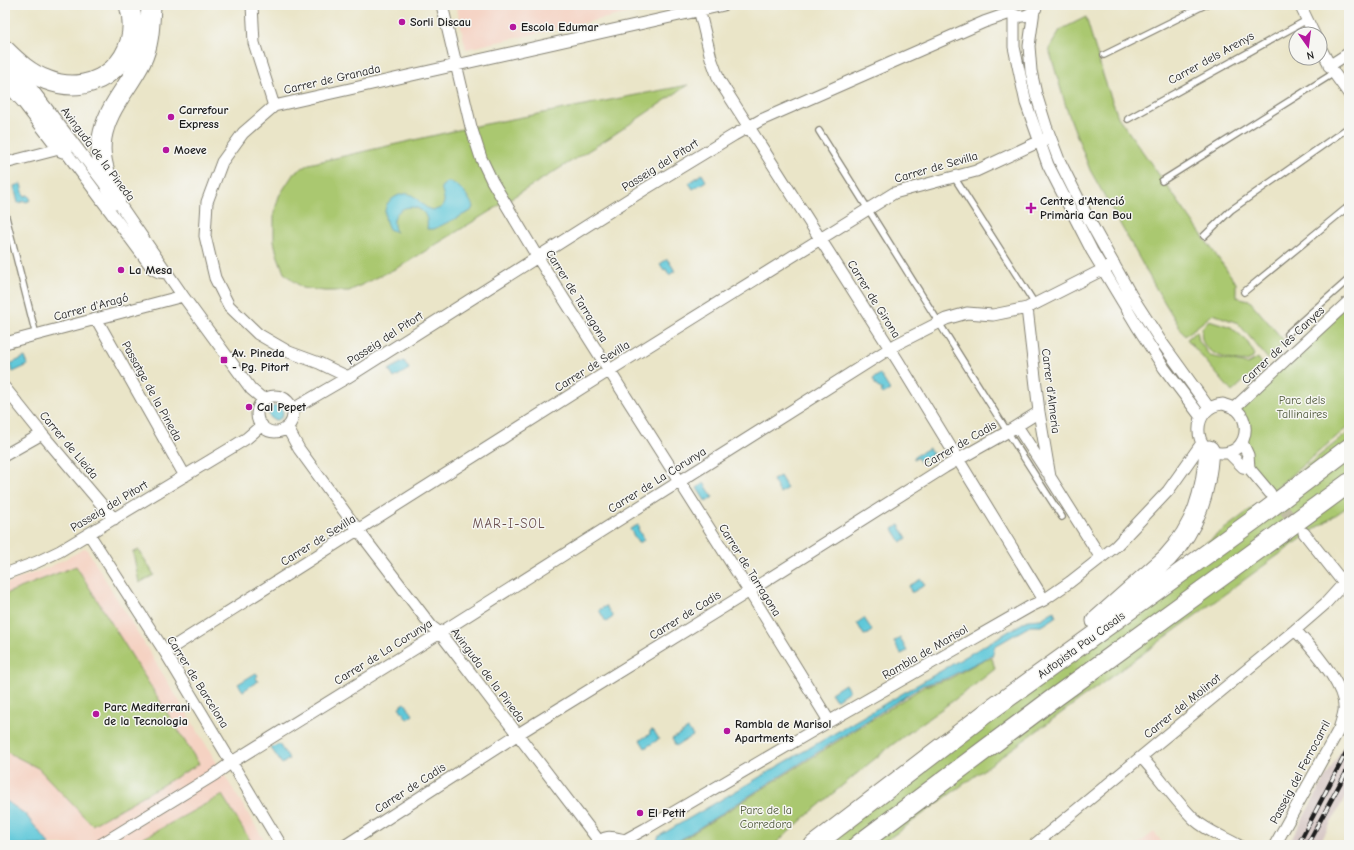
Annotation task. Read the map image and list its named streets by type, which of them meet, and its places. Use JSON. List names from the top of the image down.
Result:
{
  "streets": {
    "highway": ["Autopista Pau Casals"],
    "street": [
      "Carrer de Granada",
      "Avinguda de la Pineda",
      "Passeig del Pitort",
      "Carrer de Sevilla",
      "Carrer de Tarragona",
      "Carrer de Girona",
      "Carrer d'Aragó",
      "Carrer de les Canyes",
      "Passatge de la Pineda",
      "Carrer d'Almeria",
      "Carrer de Cadis",
      "Carrer de Lleida",
      "Carrer de La Corunya",
      "Rambla de Marisol",
      "Carrer de Barcelona",
      "Carrer del Molinot",
      "Passeig del Ferrocarril"
    ],
    "lane": ["Carrer dels Arenys"]
  },
  "crossings": [
    ["Carrer de Granada", "Passeig del Pitort"],
    ["Carrer de Granada", "Carrer de Tarragona"],
    ["Carrer de Granada", "Carrer de Girona"],
    ["Avinguda de la Pineda", "Passeig del Pitort"],
    ["Avinguda de la Pineda", "Carrer de Sevilla"],
    ["Avinguda de la Pineda", "Carrer d'Aragó"],
    ["Avinguda de la Pineda", "Carrer de Cadis"],
    ["Avinguda de la Pineda", "Carrer de La Corunya"],
    ["Avinguda de la Pineda", "Rambla de Marisol"],
    ["Passeig del Pitort", "Carrer de Tarragona"],
    ["Passeig del Pitort", "Carrer de Girona"],
    ["Passeig del Pitort", "Passatge de la Pineda"],
    ["Passeig del Pitort", "Carrer de Lleida"],
    ["Passeig del Pitort", "Carrer de Barcelona"],
    ["Carrer de Sevilla", "Carrer de Tarragona"],
    ["Carrer de Sevilla", "Carrer de Girona"],
    ["Carrer de Sevilla", "Carrer de Barcelona"],
    ["Carrer de Tarragona", "Carrer de Cadis"],
    ["Carrer de Tarragona", "Carrer de La Corunya"],
    ["Carrer de Tarragona", "Rambla de Marisol"],
    ["Carrer de Girona", "Carrer de Cadis"],
    ["Carrer de Girona", "Carrer de La Corunya"],
    ["Carrer de Girona", "Rambla de Marisol"],
    ["Carrer d'Aragó", "Passatge de la Pineda"],
    ["Carrer de les Canyes", "Rambla de Marisol"],
    ["Carrer d'Almeria", "Carrer de Cadis"],
    ["Carrer d'Almeria", "Carrer de La Corunya"],
    ["Carrer d'Almeria", "Rambla de Marisol"],
    ["Carrer de La Corunya", "Carrer de Barcelona"],
    ["Carrer del Molinot", "Passeig del Ferrocarril"]
  ],
  "districts": ["MAR-I-SOL"],
  "parks": ["Parc dels Tallinaires", "Parc de la Corredora"],
  "places": {
    "other": [
      "Sorli Discau",
      "Escola Edumar",
      "Carrefour Express",
      "Moeve",
      "La Mesa",
      "Cal Pepet",
      "Parc Mediterrani de la Tecnologia",
      "Rambla de Marisol Apartments",
      "El Petit"
    ],
    "health": ["Centre d'Atenció Primària Can Bou"],
    "transit": ["Av. Pineda - Pg. Pitort"]
  },
  "north": "bottom"
}
